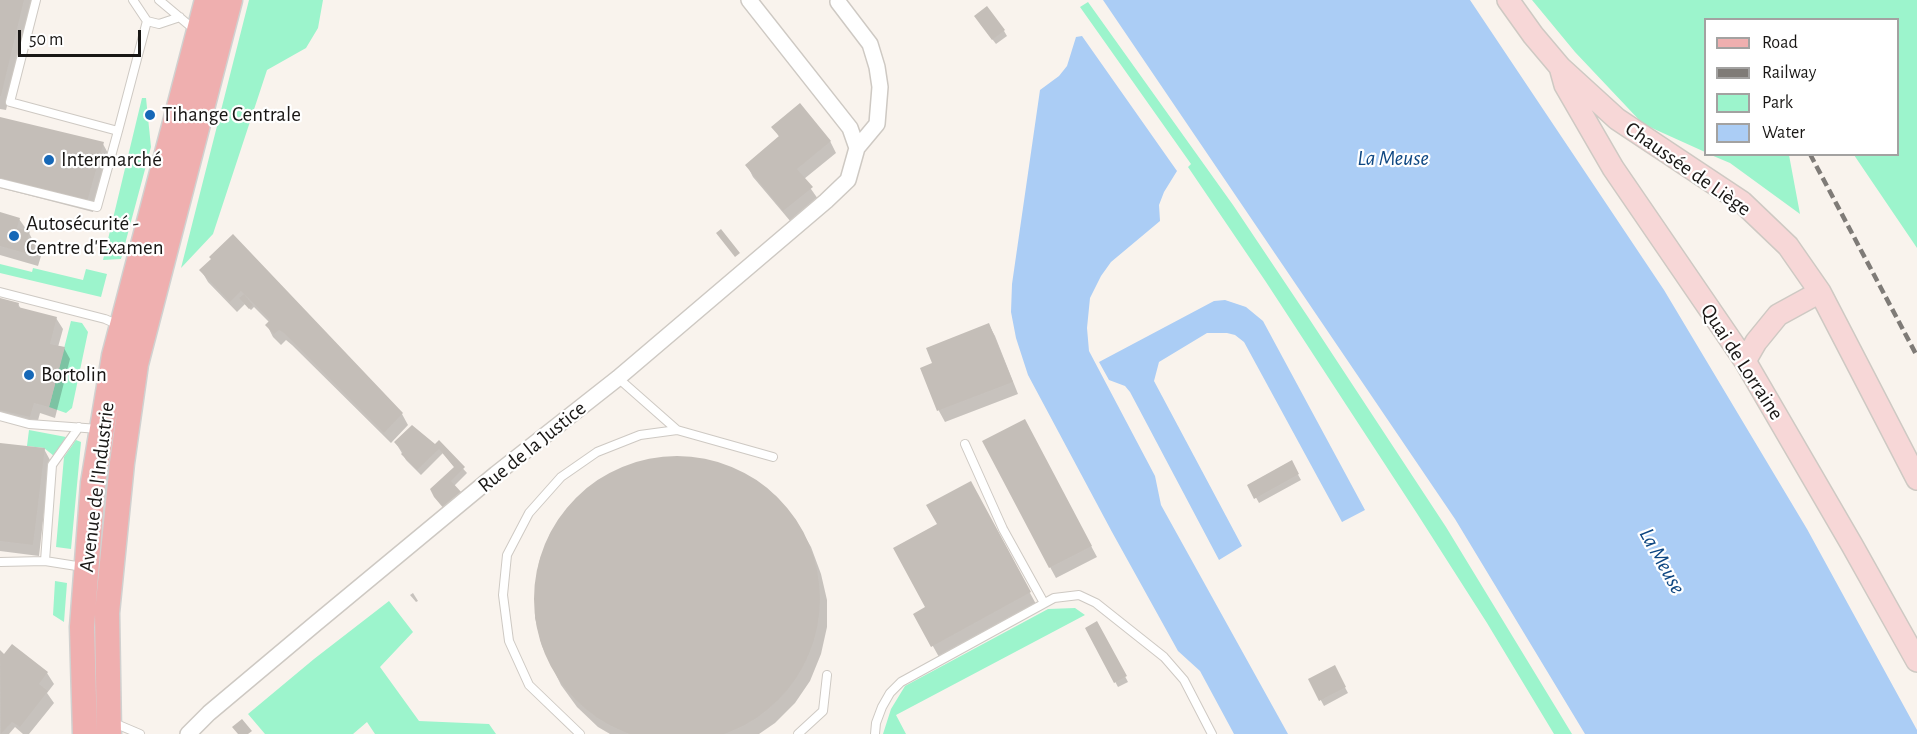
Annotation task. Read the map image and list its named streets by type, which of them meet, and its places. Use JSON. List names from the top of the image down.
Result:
{
  "streets": {
    "main road": ["Chaussée de Liège", "Quai de Lorraine", "Avenue de l'Industrie"],
    "street": ["Rue de la Justice"]
  },
  "crossings": [
    ["Chaussée de Liège", "Quai de Lorraine"]
  ],
  "water": ["La Meuse"],
  "places": [
    "Tihange Centrale",
    "Intermarché",
    "Autosécurité - Centre d'Examen",
    "Bortolin"
  ],
  "legend": [
    "Road",
    "Railway",
    "Park",
    "Water"
  ],
  "scale_bar": "50 m"
}
